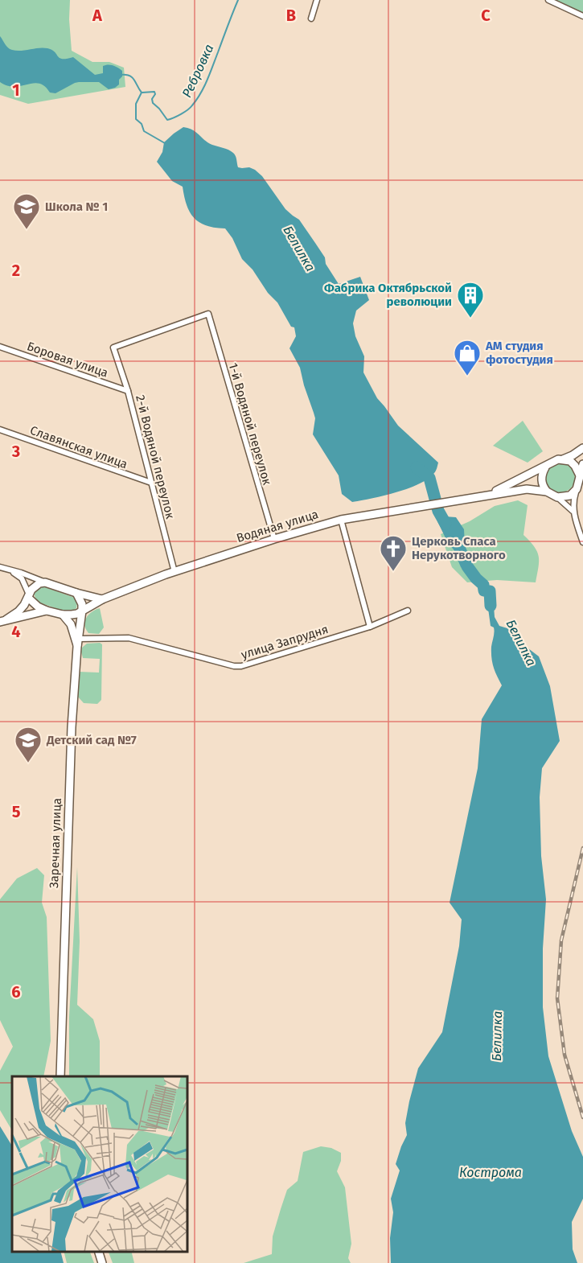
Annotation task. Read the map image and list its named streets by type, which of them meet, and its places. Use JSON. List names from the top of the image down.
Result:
{
  "streets": {
    "street": [
      "Боровая улица",
      "1-й Водяной переулок",
      "Славянская улица",
      "2-й Водяной переулок",
      "Водяная улица",
      "улица Запрудня",
      "Заречная улица"
    ]
  },
  "crossings": [
    ["Боровая улица", "2-й Водяной переулок"],
    ["1-й Водяной переулок", "2-й Водяной переулок"],
    ["1-й Водяной переулок", "Водяная улица"],
    ["Славянская улица", "2-й Водяной переулок"],
    ["2-й Водяной переулок", "Водяная улица"],
    ["Водяная улица", "Заречная улица"],
    ["улица Запрудня", "Заречная улица"]
  ],
  "water": ["Ребровка", "Белилка", "Кострома"],
  "places": {
    "school or university": ["Школа № 1", "Детский сад №7"],
    "building": ["Фабрика Октябрьской революции"],
    "shop": ["АМ студия фотостудия"],
    "church": ["Церковь Спаса Нерукотворного"]
  },
  "grid": {
    "columns": ["A", "B", "C"],
    "rows": [
      "1",
      "2",
      "3",
      "4",
      "5",
      "6"
    ]
  }
}
